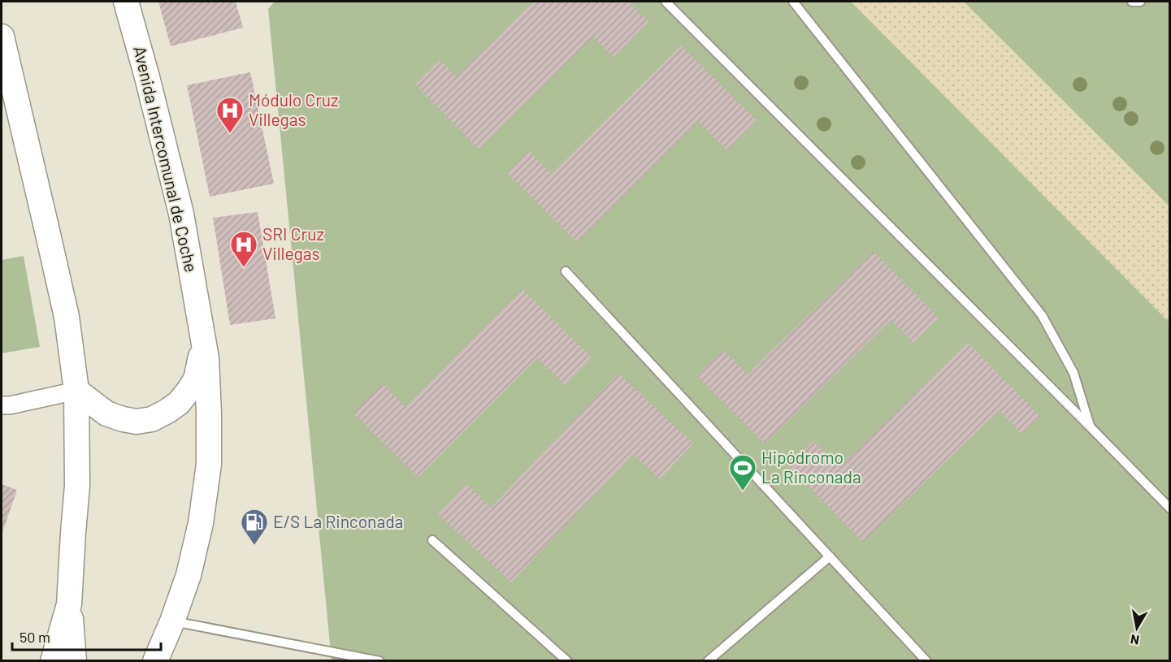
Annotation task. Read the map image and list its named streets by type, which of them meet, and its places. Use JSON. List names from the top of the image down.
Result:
{
  "streets": {
    "main road": ["Avenida Intercomunal de Coche"]
  },
  "places": {
    "hospital": ["Módulo Cruz Villegas", "SRI Cruz Villegas"],
    "sports": ["Hipódromo La Rinconada"],
    "fuel station": ["E/S La Rinconada"]
  },
  "scale_bar": "50 m",
  "north": "bottom"
}
